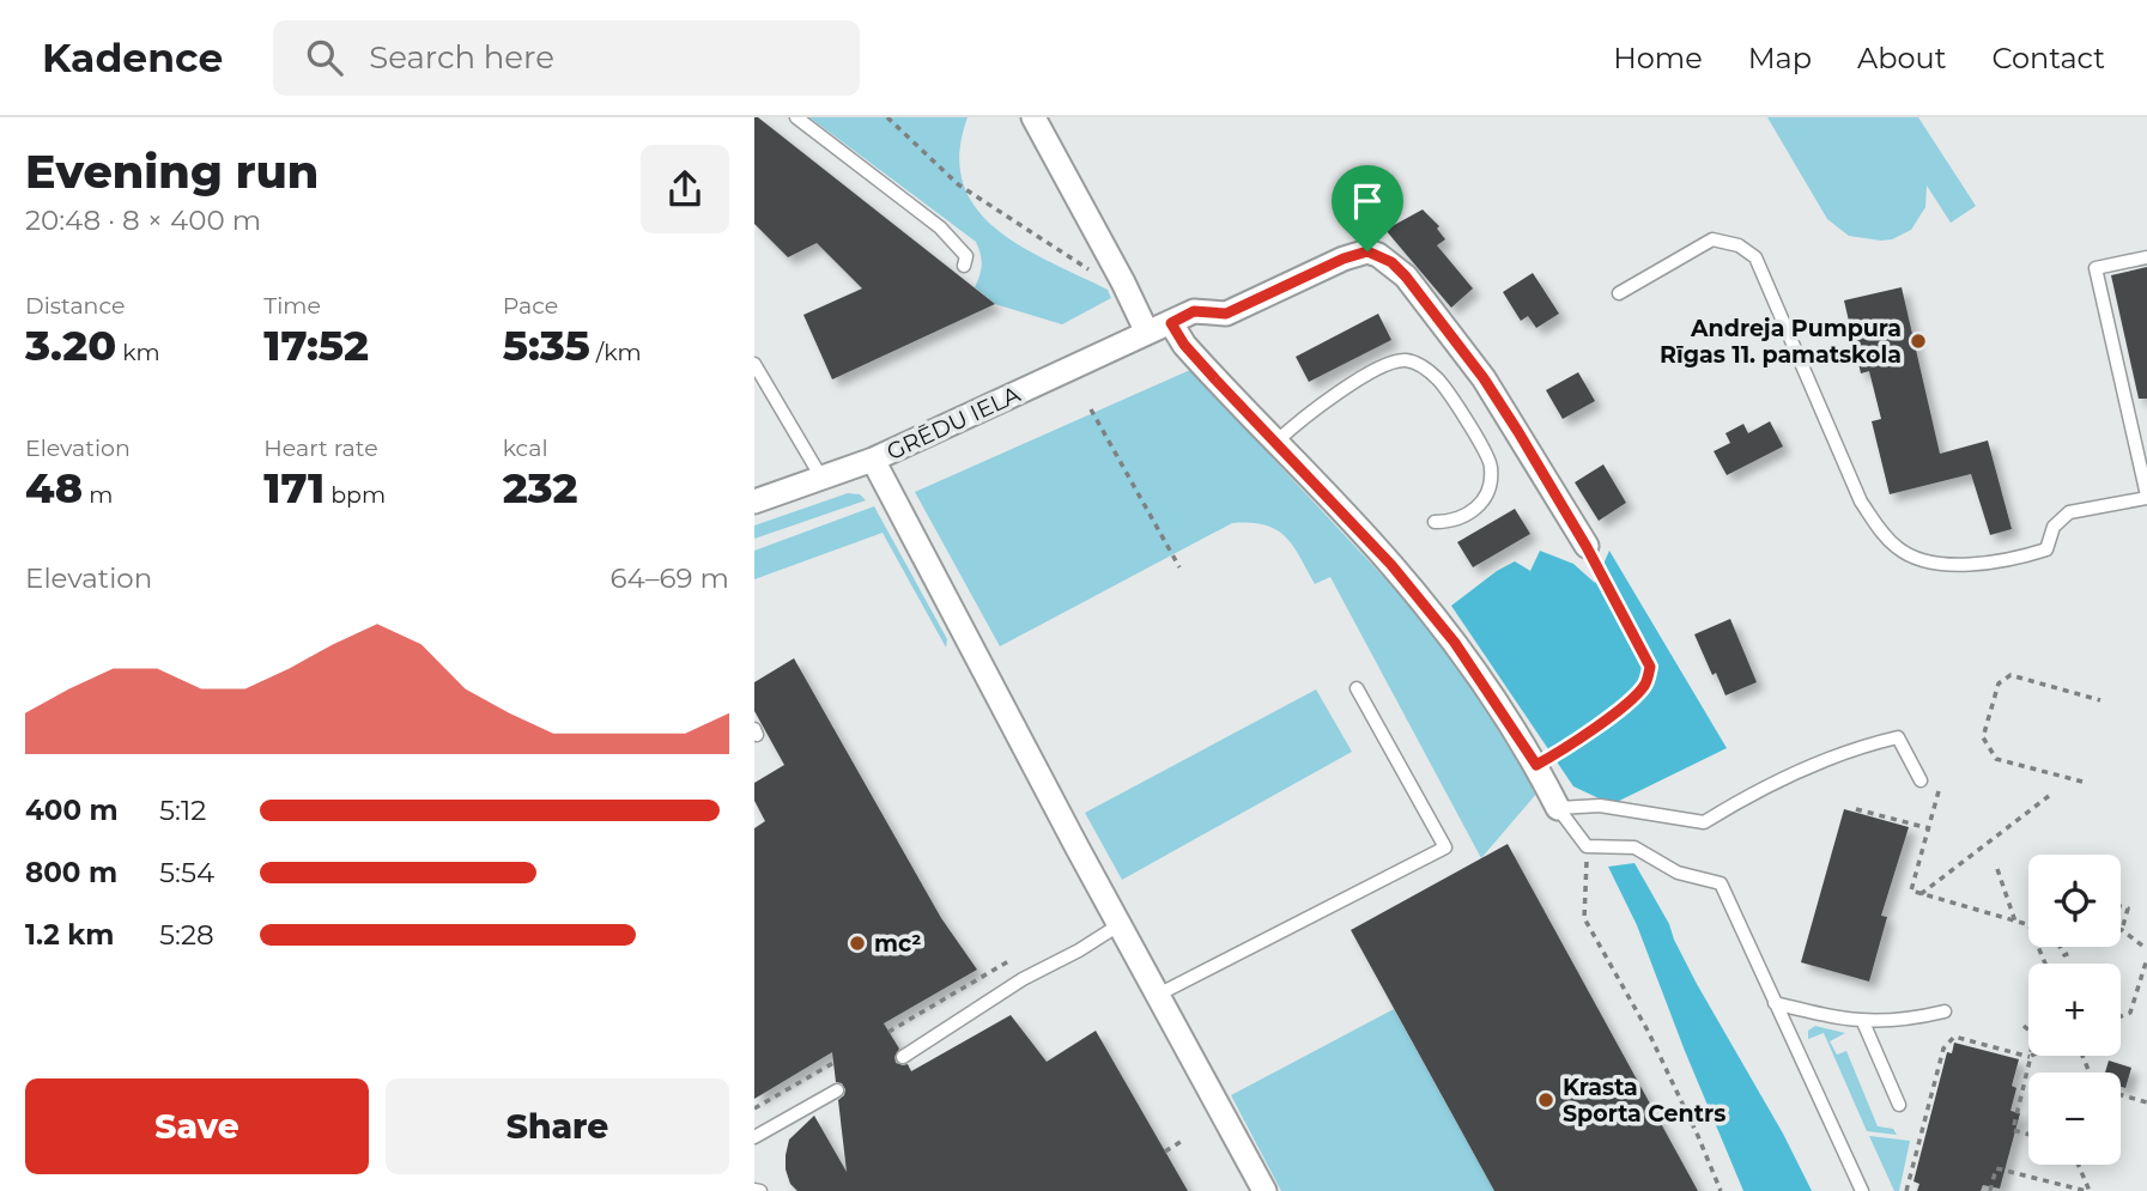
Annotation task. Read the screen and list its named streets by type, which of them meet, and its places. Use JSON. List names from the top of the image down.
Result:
{
  "streets": {
    "street": ["GRĒDU IELA"]
  },
  "places": ["Andreja Pumpura Rīgas 11. pamatskola", "mc²", "Krasta Sporta Centrs"],
  "page": {
    "header": "Kadence",
    "search": "Search here",
    "nav": [
      "Home",
      "Map",
      "About",
      "Contact"
    ],
    "heading": ["Evening run", "20:48 · 8 × 400 m"],
    "stats": [
      ["Distance", "3.20 km"],
      ["Time", "17:52"],
      ["Pace", "5:35 /km"],
      ["Elevation", "48 m"],
      ["Heart rate", "171 bpm"],
      ["kcal", "232"]
    ],
    "chart": ["Elevation", "64–69 m"],
    "list": [
      {
        "name": "400 m",
        "note": "5:12"
      },
      {
        "name": "800 m",
        "note": "5:54"
      },
      {
        "name": "1.2 km",
        "note": "5:28"
      }
    ],
    "map_buttons": ["+", "−"],
    "buttons": ["Save", "Share"]
  }
}
